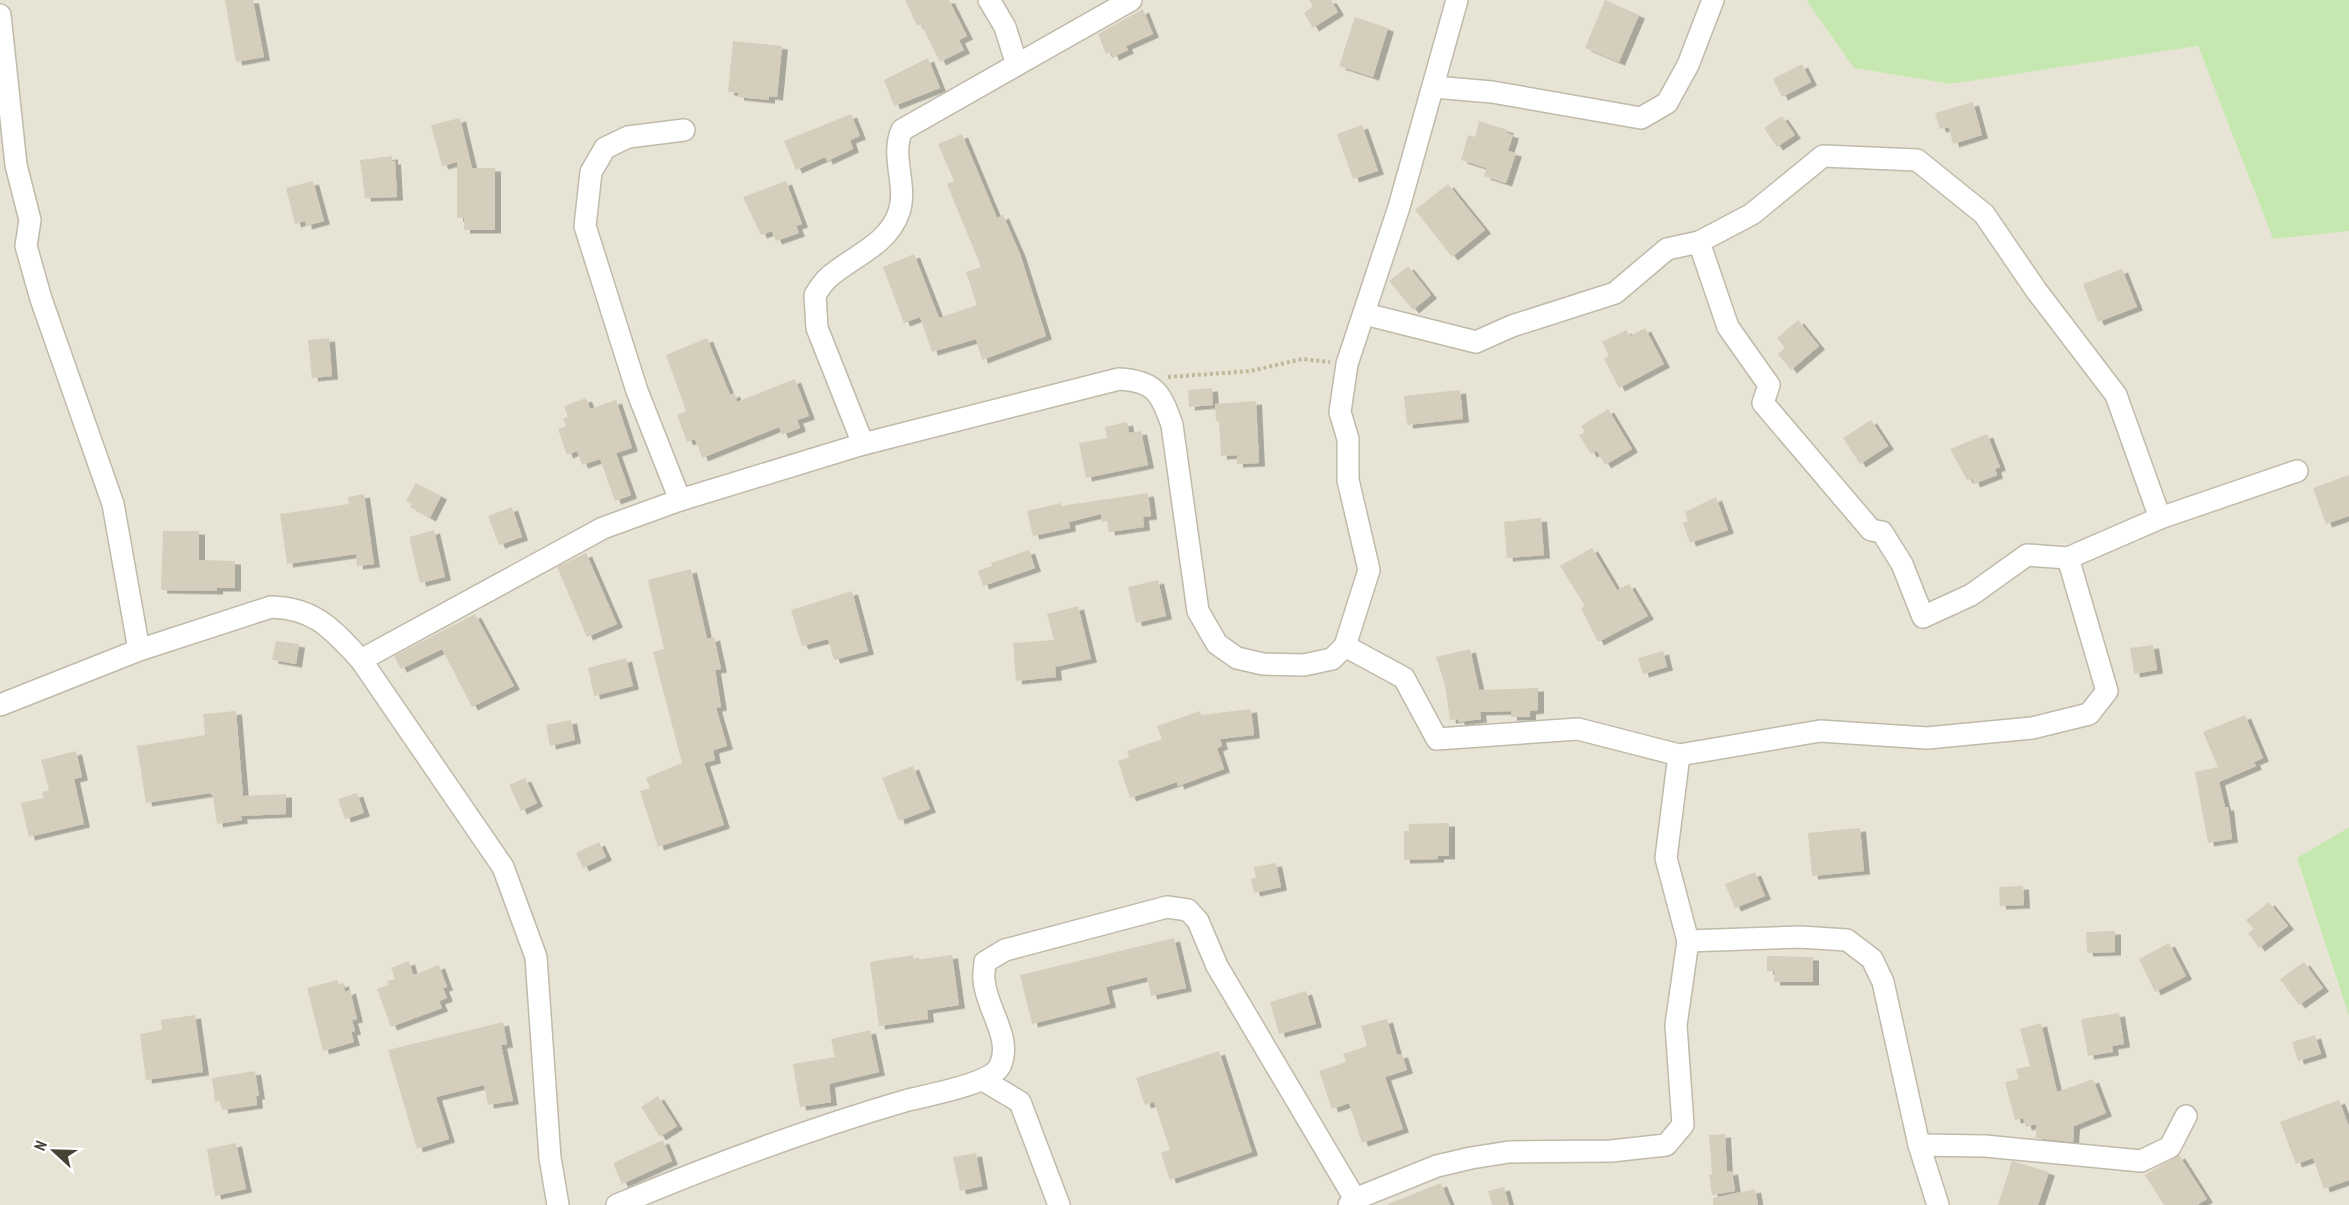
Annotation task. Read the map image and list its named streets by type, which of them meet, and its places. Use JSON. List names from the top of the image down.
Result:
{
  "north": "left"
}
